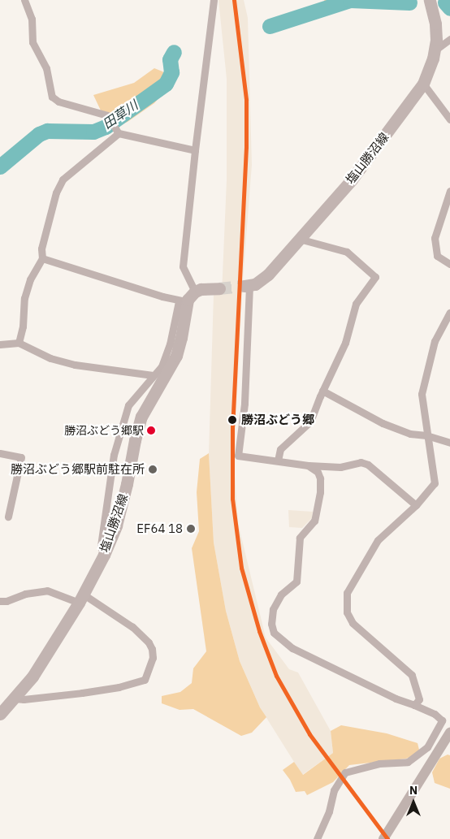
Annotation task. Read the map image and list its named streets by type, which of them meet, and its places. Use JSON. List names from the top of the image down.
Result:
{
  "streets": {
    "main road": ["塩山勝沼線"]
  },
  "water": ["田草川"],
  "places": [
    "勝沼ぶどう郷",
    "勝沼ぶどう郷駅",
    "勝沼ぶどう郷駅前駐在所",
    "EF64 18"
  ],
  "north": "top"
}
